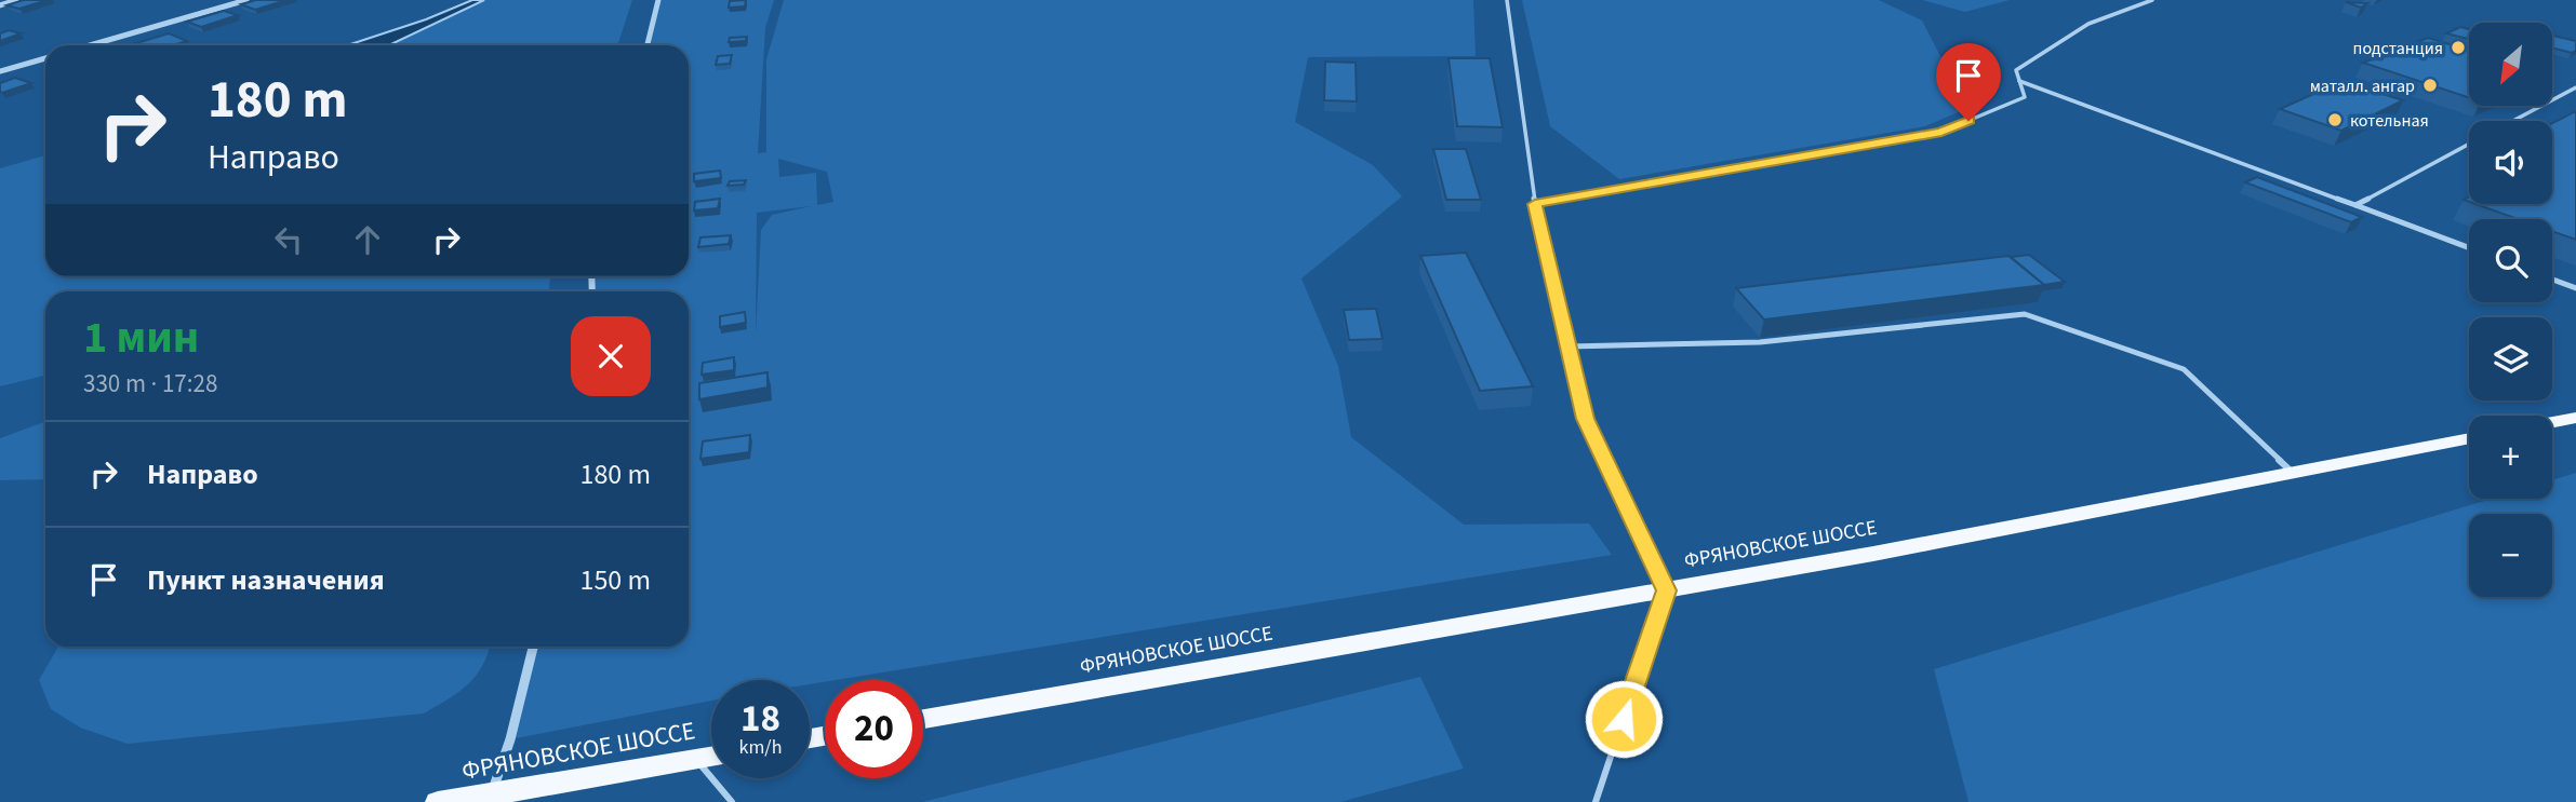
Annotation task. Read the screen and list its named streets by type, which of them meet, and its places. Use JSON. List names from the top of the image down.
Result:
{
  "streets": {
    "main road": ["ФРЯНОВСКОЕ ШОССЕ"]
  },
  "places": ["подстанция", "маталл. ангар", "котельная"],
  "north": "bottom left",
  "page": {
    "map_buttons": ["+", "−"],
    "turn": ["180 m", "Направо"],
    "heading": ["1 мин", "330 m · 17:28"],
    "list": [
      {
        "name": "Направо",
        "value": "180 m"
      },
      {
        "name": "Пункт назначения",
        "value": "150 m"
      }
    ],
    "speed": "18 km/h",
    "limit": "20"
  }
}
